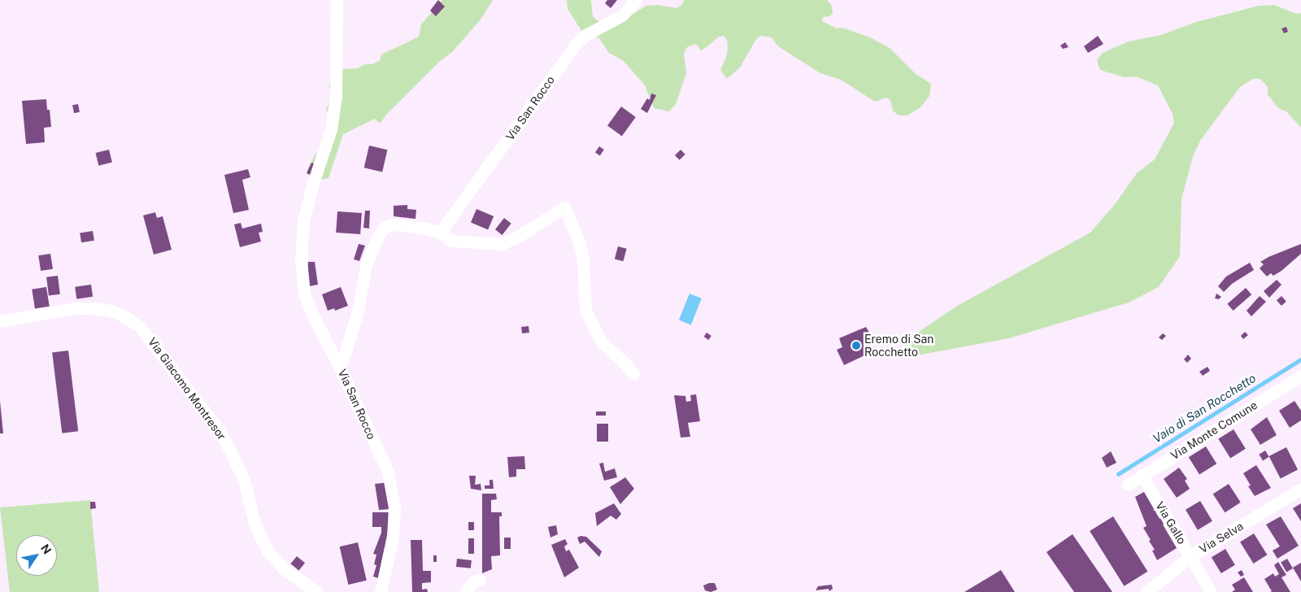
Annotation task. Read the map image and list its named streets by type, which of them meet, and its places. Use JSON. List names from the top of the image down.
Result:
{
  "streets": {
    "street": [
      "Via San Rocco",
      "Via Giacomo Montresor",
      "Via Monte Comune",
      "Via Gallo",
      "Via Selva"
    ]
  },
  "crossings": [
    ["Via Monte Comune", "Via Gallo"],
    ["Via Gallo", "Via Selva"]
  ],
  "water": ["Vaio di San Rocchetto"],
  "places": ["Eremo di San Rocchetto"],
  "north": "top right"
}
